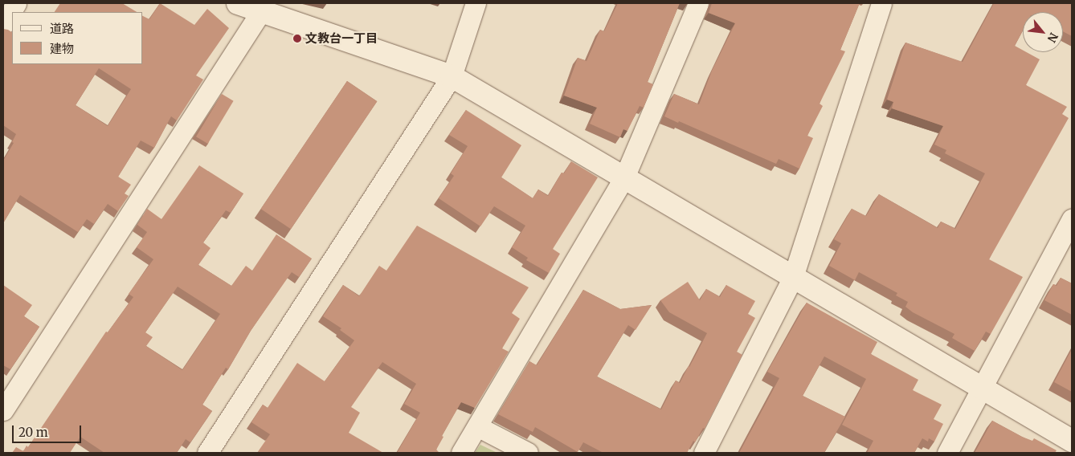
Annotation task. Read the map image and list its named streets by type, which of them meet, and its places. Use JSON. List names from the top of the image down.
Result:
{
  "places": ["文教台一丁目"],
  "legend": ["道路", "建物"],
  "scale_bar": "20 m",
  "north": "bottom right"
}
